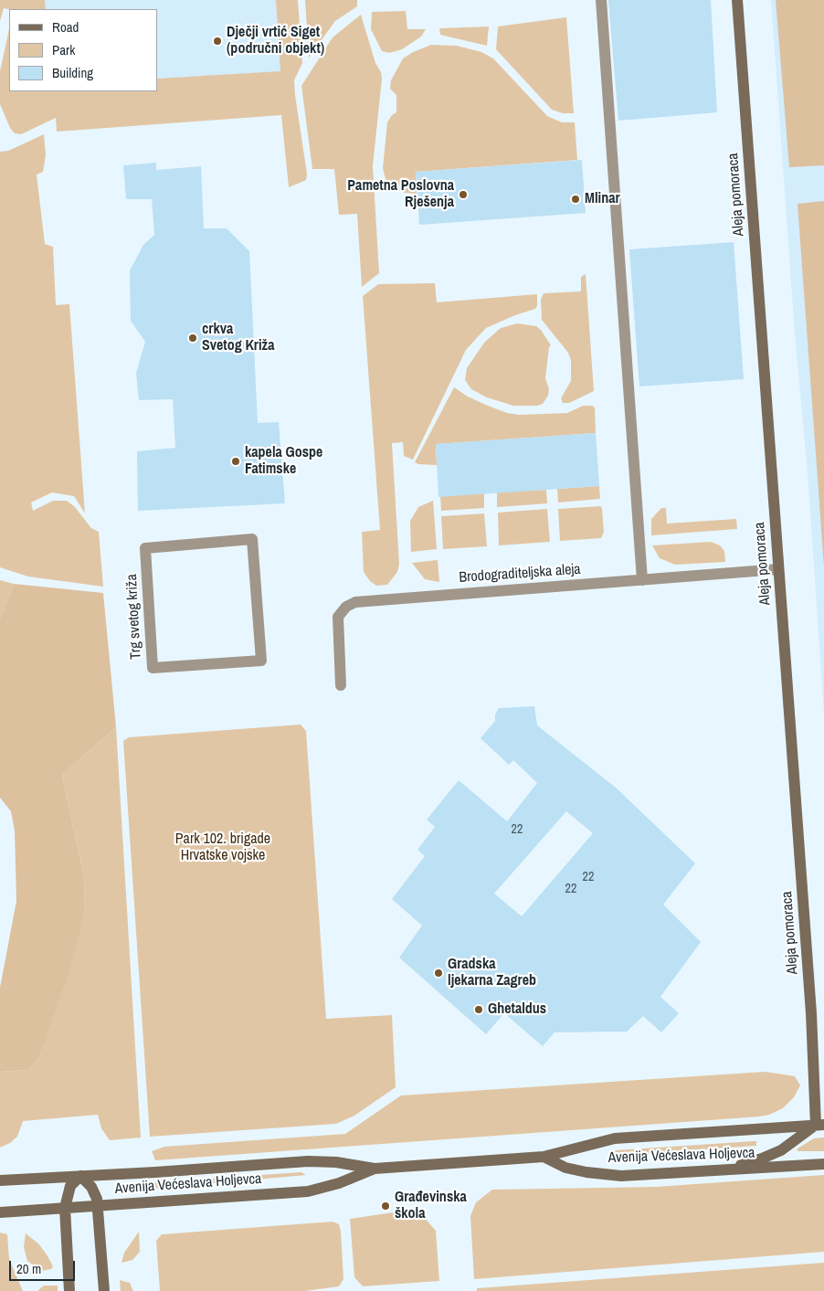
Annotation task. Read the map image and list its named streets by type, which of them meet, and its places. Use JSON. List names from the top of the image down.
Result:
{
  "streets": {
    "street": [
      "Aleja pomoraca",
      "Brodograditeljska aleja",
      "Trg svetog križa",
      "Avenija Većeslava Holjevca"
    ]
  },
  "crossings": [
    ["Aleja pomoraca", "Brodograditeljska aleja"],
    ["Aleja pomoraca", "Avenija Većeslava Holjevca"]
  ],
  "parks": ["Park 102. brigade Hrvatske vojske"],
  "places": [
    "Dječji vrtić Siget (područni objekt)",
    "Pametna Poslovna Rješenja",
    "Mlinar",
    "crkva Svetog Križa",
    "kapela Gospe Fatimske",
    "Gradska ljekarna Zagreb",
    "Ghetaldus",
    "Građevinska škola"
  ],
  "house_numbers": ["22", "22", "22"],
  "legend": ["Road", "Park", "Building"],
  "scale_bar": "20 m"
}
